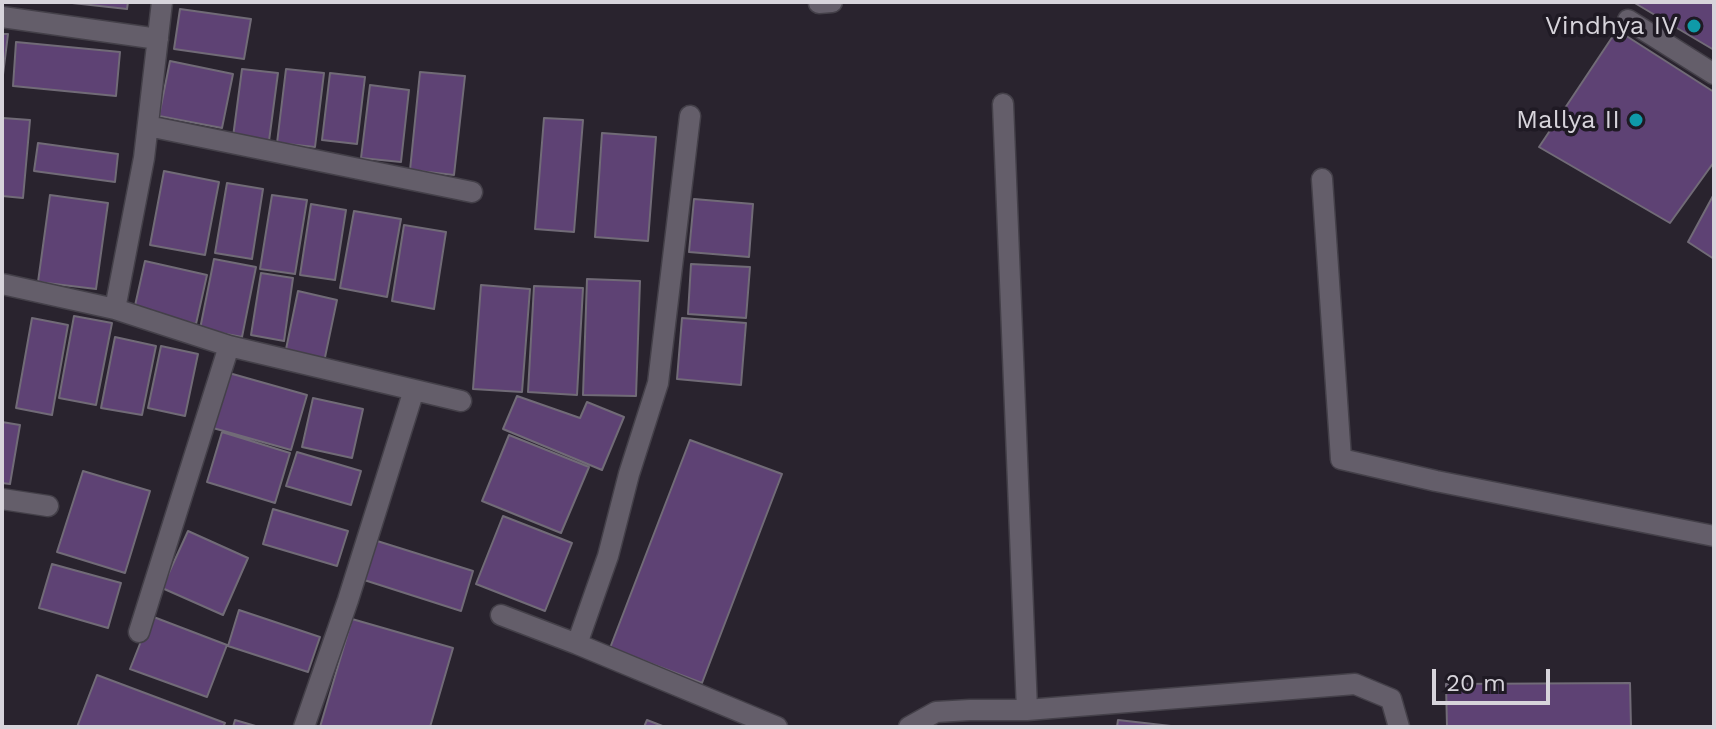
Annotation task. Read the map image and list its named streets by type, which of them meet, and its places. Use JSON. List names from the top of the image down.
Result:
{
  "places": ["Vindhya IV", "Mallya II"],
  "scale_bar": "20 m"
}
